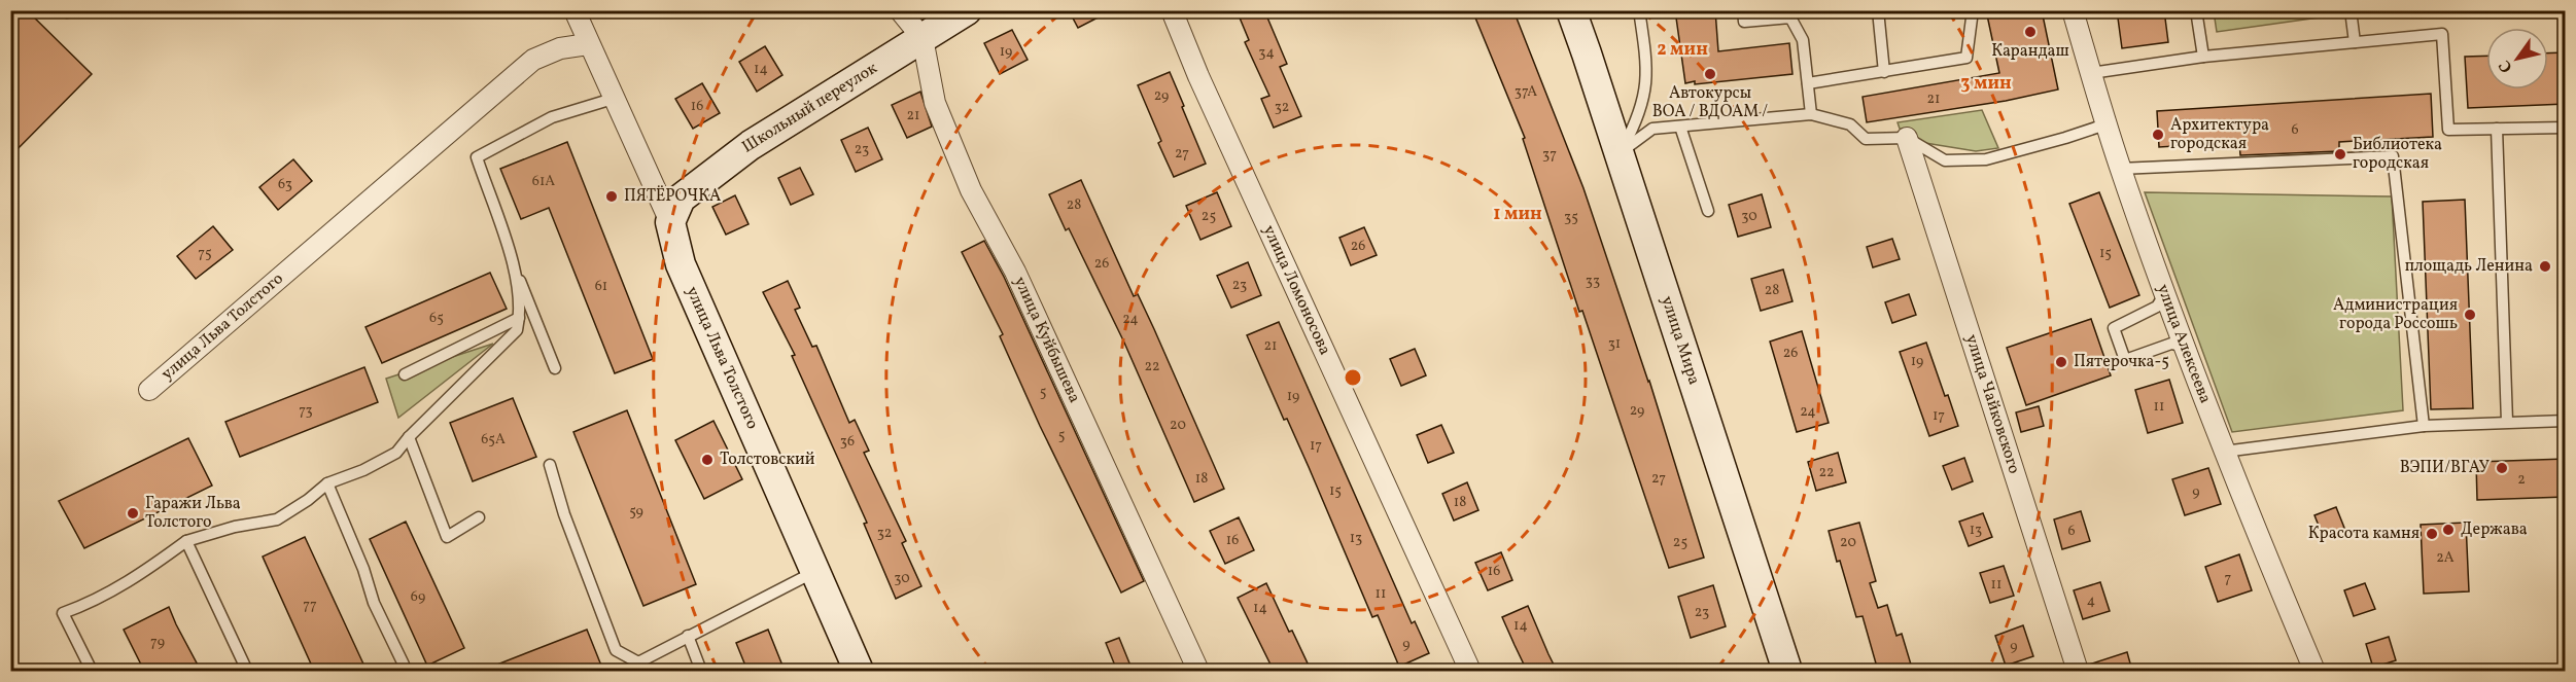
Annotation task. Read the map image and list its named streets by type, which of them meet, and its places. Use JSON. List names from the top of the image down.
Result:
{
  "streets": {
    "street": [
      "Школьный переулок",
      "улица Ломоносова",
      "улица Льва Толстого",
      "улица Куйбышева",
      "улица Мира",
      "улица Алексеева",
      "улица Чайковского"
    ]
  },
  "crossings": [
    ["Школьный переулок", "улица Льва Толстого"],
    ["Школьный переулок", "улица Куйбышева"]
  ],
  "places": [
    "Карандаш",
    "Автокурсы ВОА / ВДОАМ /",
    "Архитектура городская",
    "Библиотека городская",
    "ПЯТЁРОЧКА",
    "площадь Ленина",
    "Администрация города Россошь",
    "Пятерочка-5",
    "Толстовский",
    "ВЭПИ/ВГАУ",
    "Гаражи Льва Толстого",
    "Держава",
    "Красота камня"
  ],
  "house_numbers": [
    "19",
    "34",
    "14",
    "37А",
    "29",
    "21",
    "16",
    "32",
    "21",
    "6",
    "23",
    "27",
    "37",
    "61А",
    "63",
    "28",
    "25",
    "30",
    "35",
    "26",
    "75",
    "15",
    "26",
    "33",
    "23",
    "61",
    "28",
    "65",
    "24",
    "31",
    "21",
    "26",
    "19",
    "22",
    "5",
    "19",
    "11",
    "73",
    "29",
    "24",
    "17",
    "20",
    "5",
    "65А",
    "36",
    "17",
    "22",
    "18",
    "27",
    "2",
    "15",
    "9",
    "18",
    "59",
    "13",
    "6",
    "32",
    "13",
    "16",
    "25",
    "20",
    "2А",
    "16",
    "30",
    "7",
    "11",
    "11",
    "69",
    "4",
    "77",
    "14",
    "23",
    "14",
    "79",
    "9",
    "9"
  ],
  "north": "bottom left",
  "rings": ["2 мин", "3 мин", "1 мин"]
}
